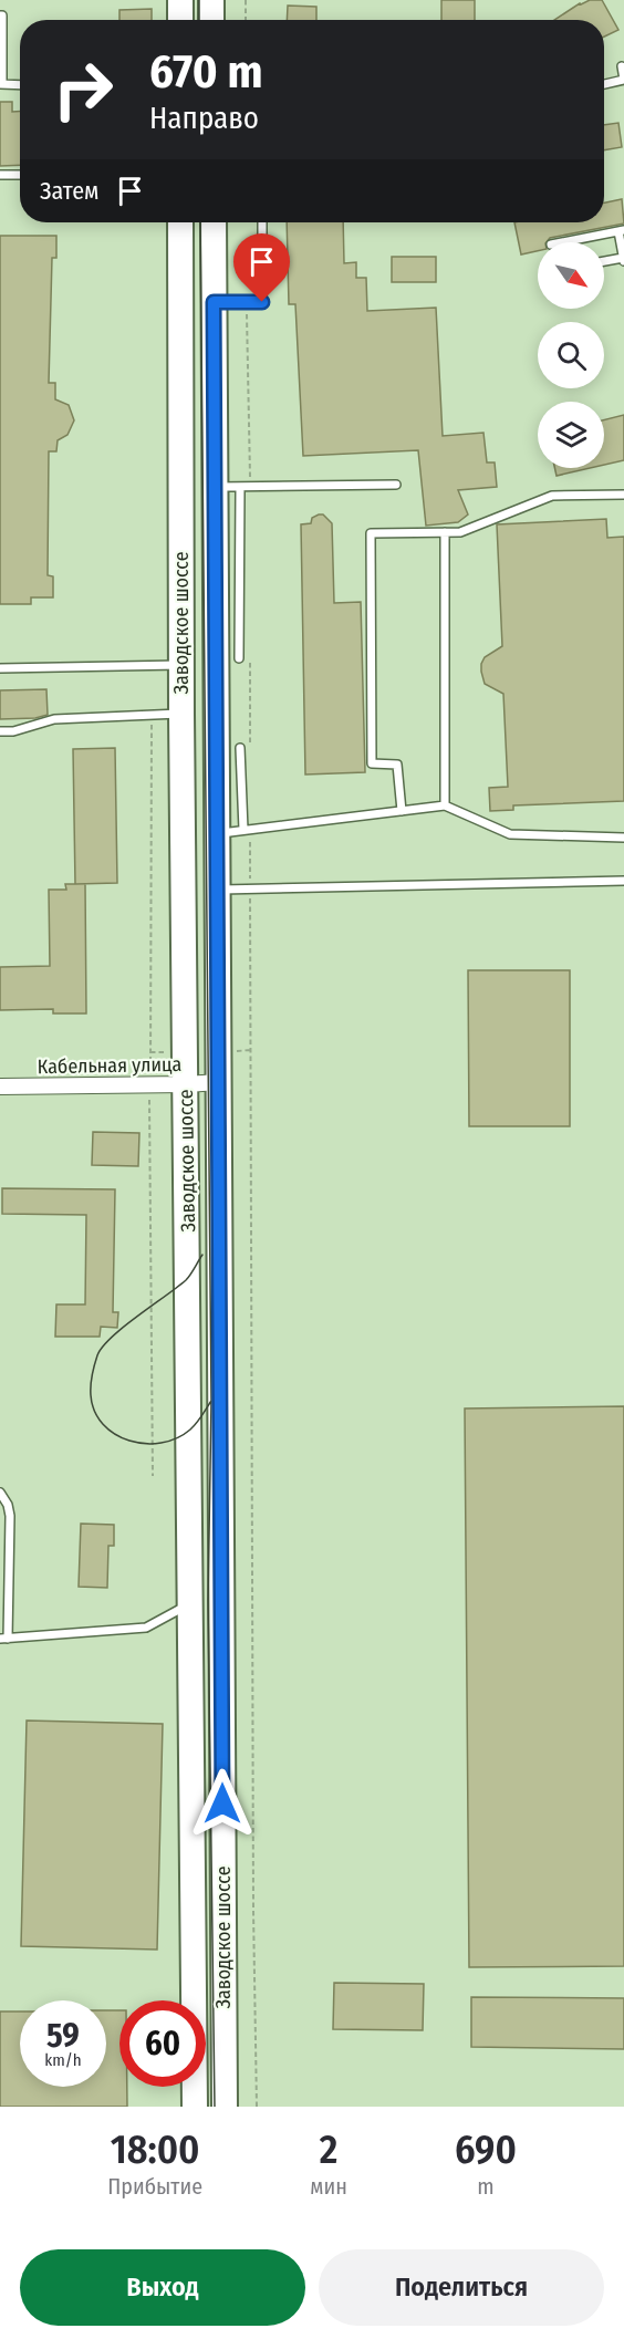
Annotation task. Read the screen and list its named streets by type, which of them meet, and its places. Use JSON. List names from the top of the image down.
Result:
{
  "streets": {
    "main road": ["Заводское шоссе"],
    "street": ["Кабельная улица"]
  },
  "crossings": [
    ["Заводское шоссе", "Кабельная улица"]
  ],
  "north": "bottom right",
  "page": {
    "turn": ["670 m", "Направо"],
    "then": "Затем",
    "speed": "59 km/h",
    "limit": "60",
    "eta": [
      "18:00",
      "Прибытие",
      "2",
      "мин",
      "690",
      "m"
    ],
    "buttons": ["Выход", "Поделиться"]
  }
}
